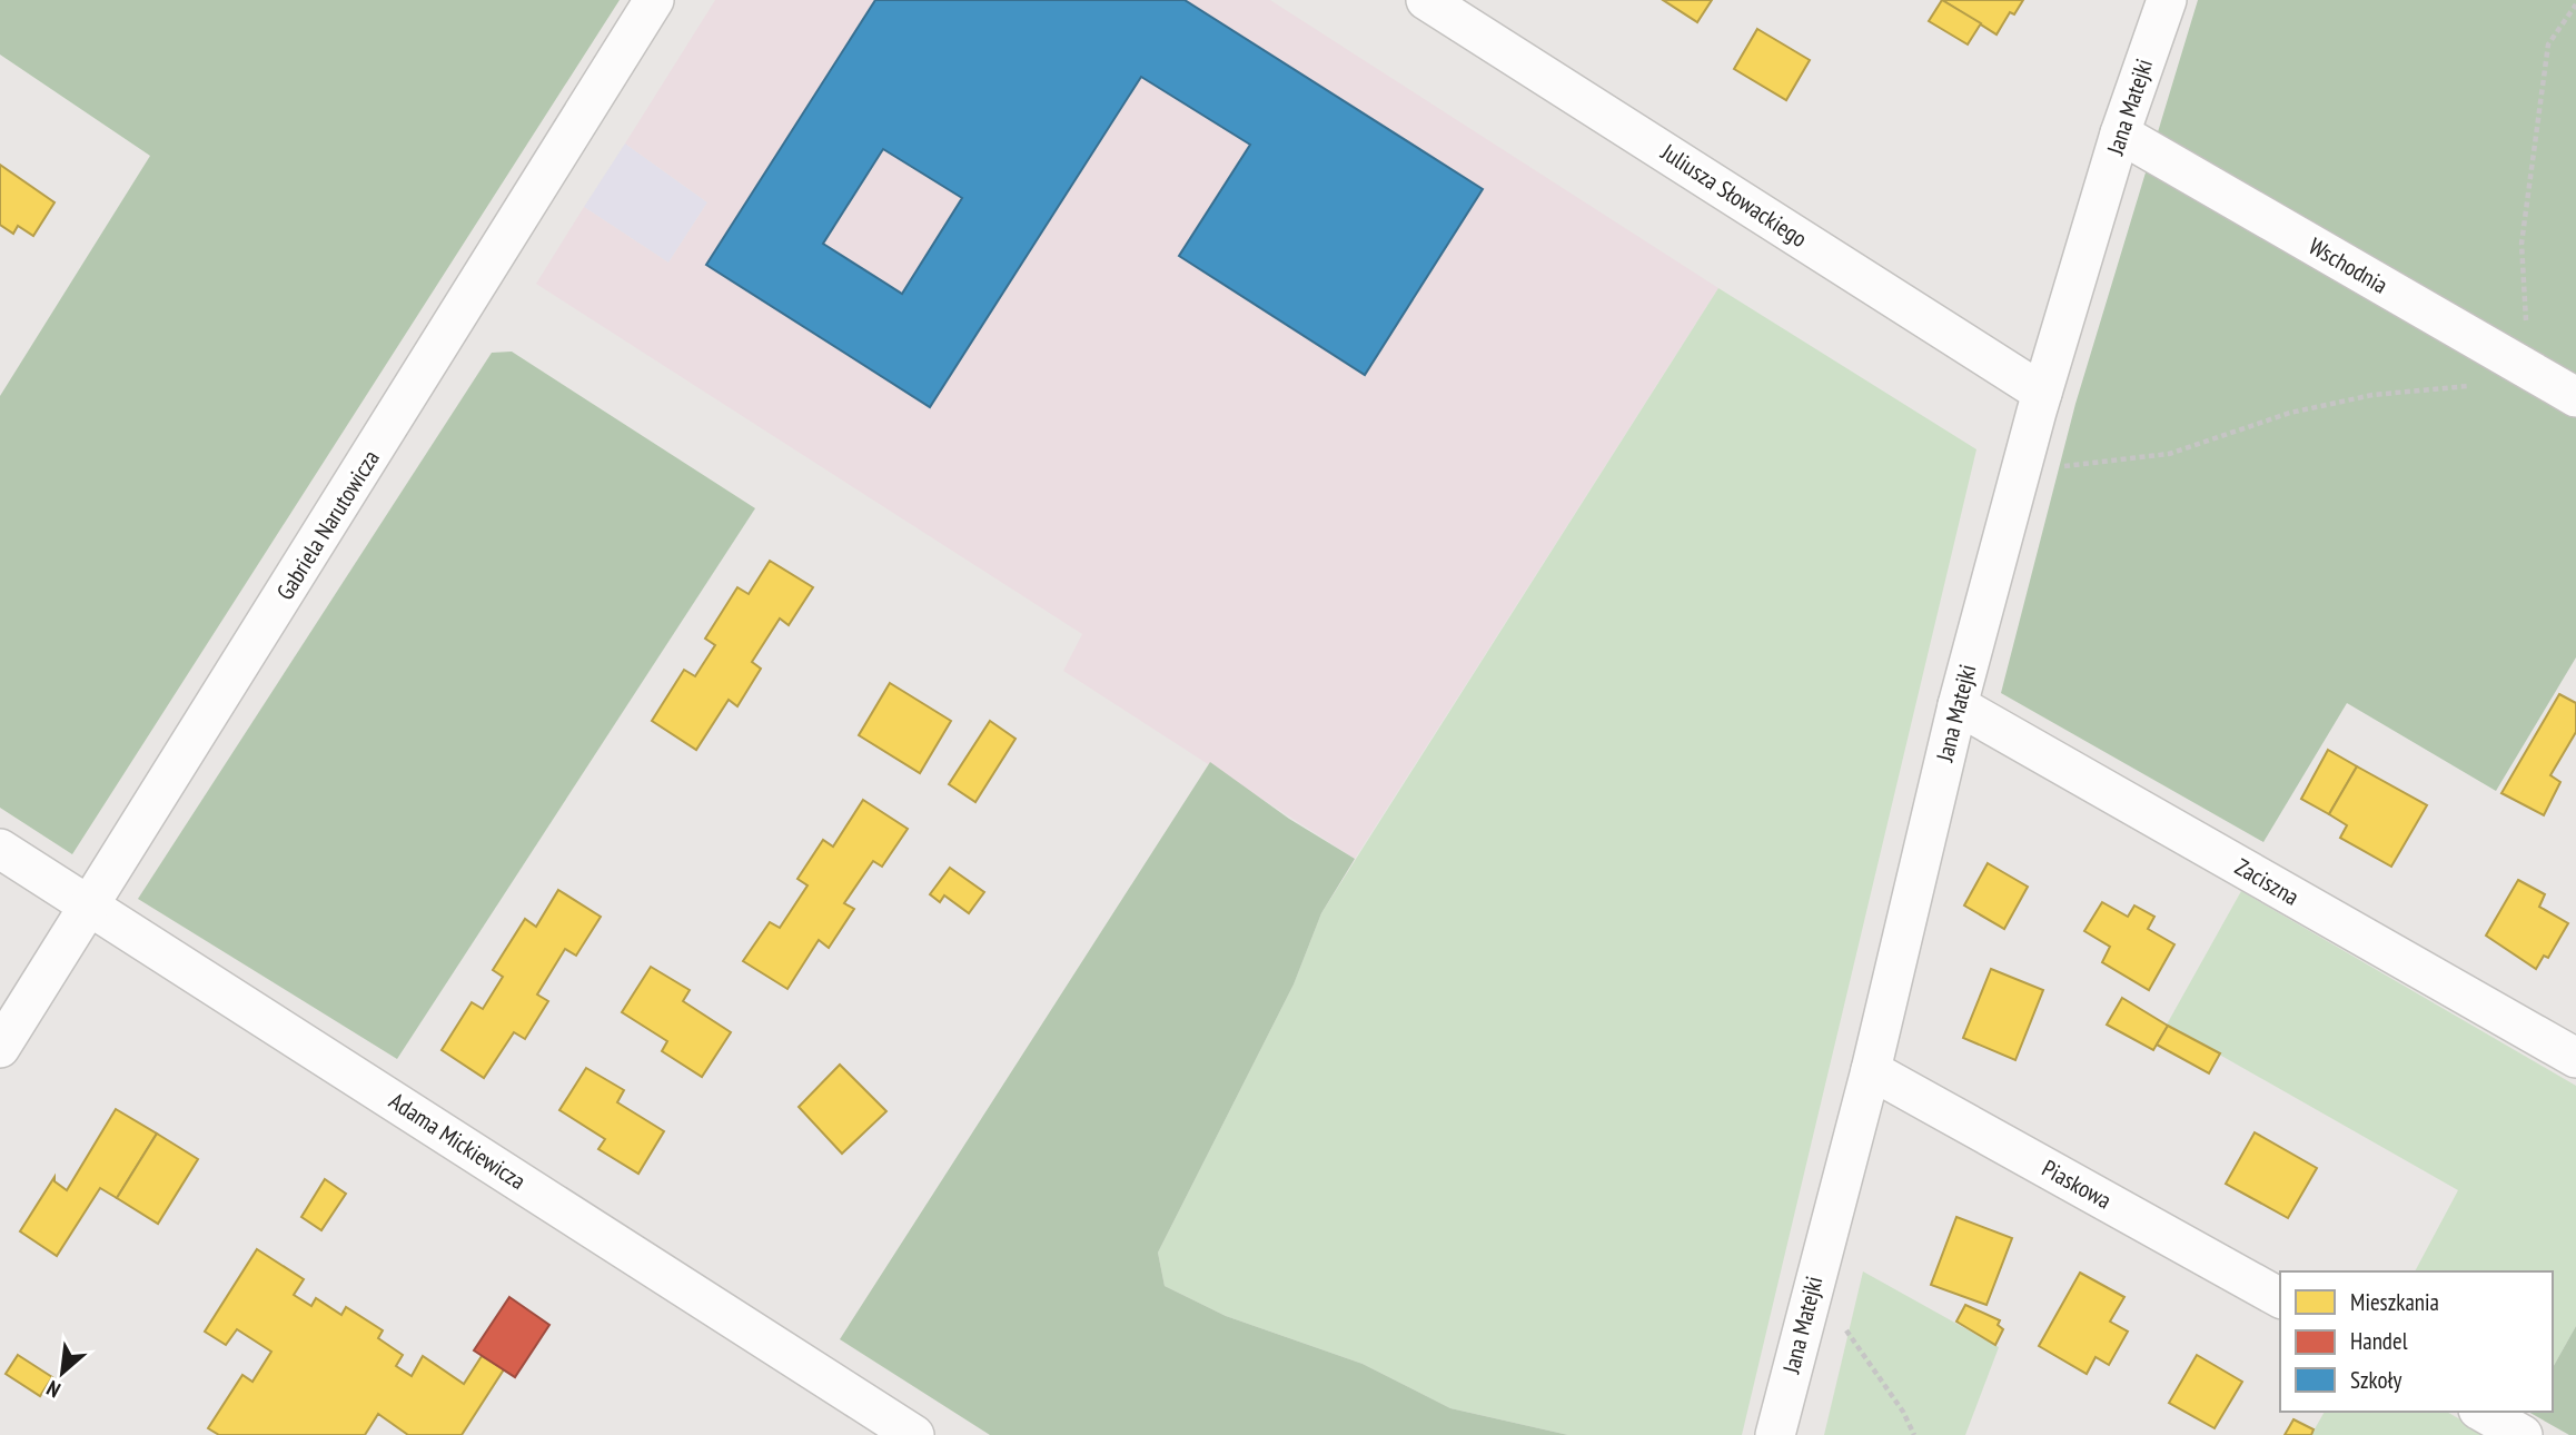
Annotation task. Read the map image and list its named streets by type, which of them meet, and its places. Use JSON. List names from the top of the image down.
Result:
{
  "streets": {
    "street": [
      "Jana Matejki",
      "Juliusza Słowackiego",
      "Wschodnia",
      "Gabriela Narutowicza",
      "Zaciszna",
      "Adama Mickiewicza",
      "Piaskowa"
    ]
  },
  "crossings": [
    ["Jana Matejki", "Juliusza Słowackiego"],
    ["Jana Matejki", "Wschodnia"],
    ["Jana Matejki", "Zaciszna"],
    ["Jana Matejki", "Piaskowa"],
    ["Gabriela Narutowicza", "Adama Mickiewicza"]
  ],
  "legend": ["Mieszkania", "Handel", "Szkoły"],
  "north": "bottom left"
}
